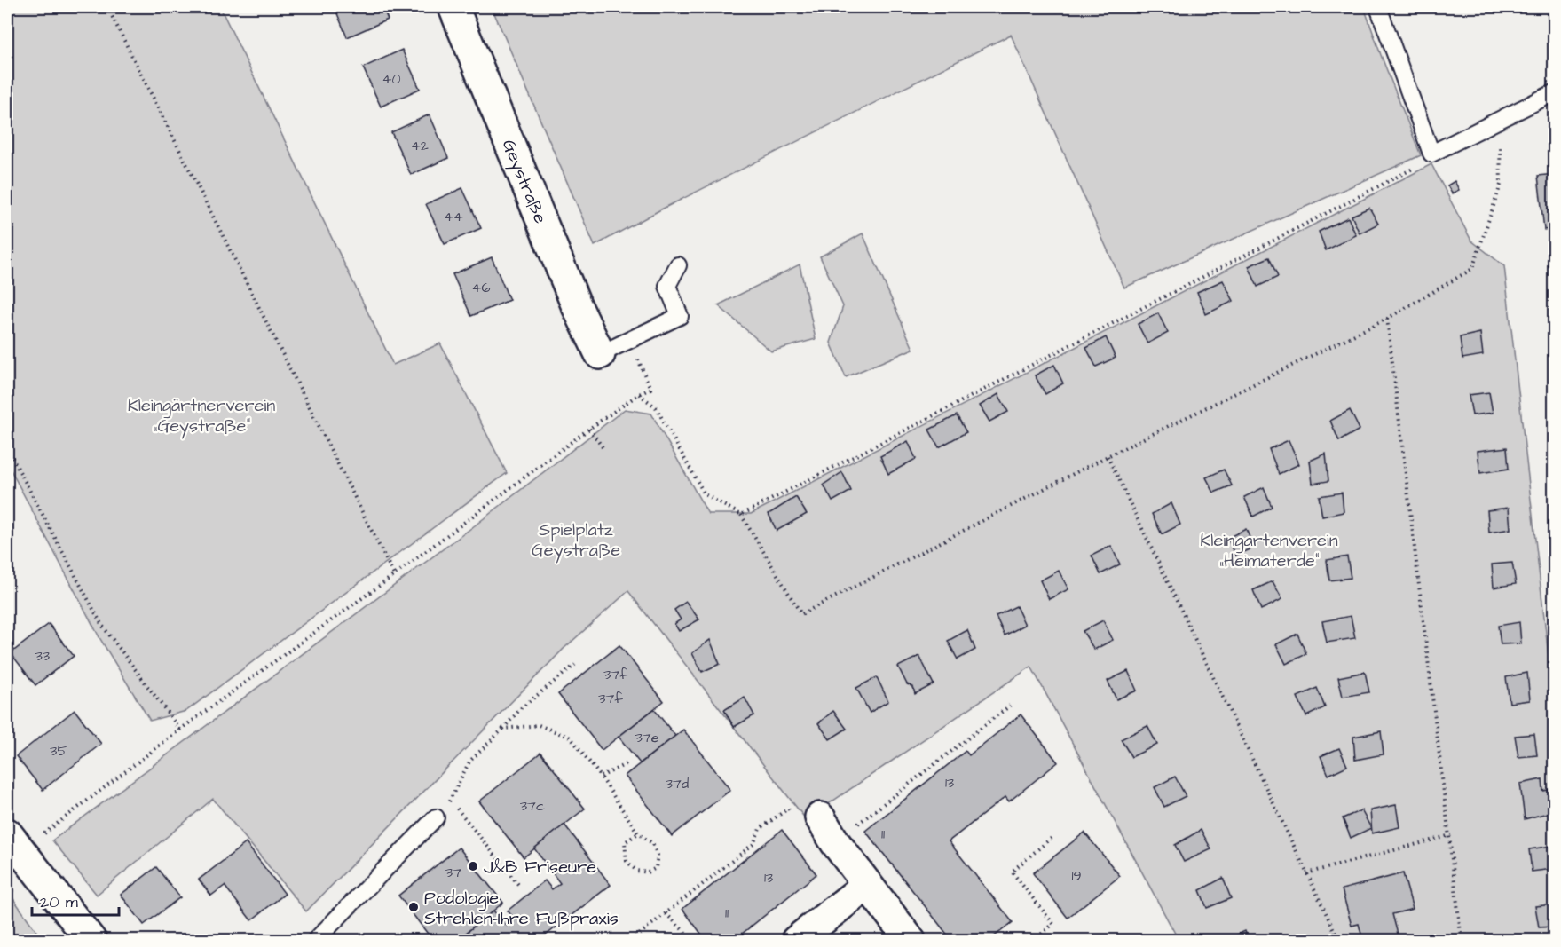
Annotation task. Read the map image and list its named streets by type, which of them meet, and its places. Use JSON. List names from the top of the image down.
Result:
{
  "streets": {
    "street": ["Geystraße"]
  },
  "parks": ["Kleingärtnerverein „Geystraße“", "Spielplatz Geystraße", "Kleingartenverein „Heimaterde“"],
  "places": ["J&B Friseure", "Podologie Strehlen-Ihre Fußpraxis"],
  "house_numbers": [
    "40",
    "42",
    "44",
    "46",
    "33",
    "37f",
    "37f",
    "37e",
    "35",
    "13",
    "37d",
    "37c",
    "11",
    "37",
    "19",
    "13",
    "11"
  ],
  "scale_bar": "20 m"
}
